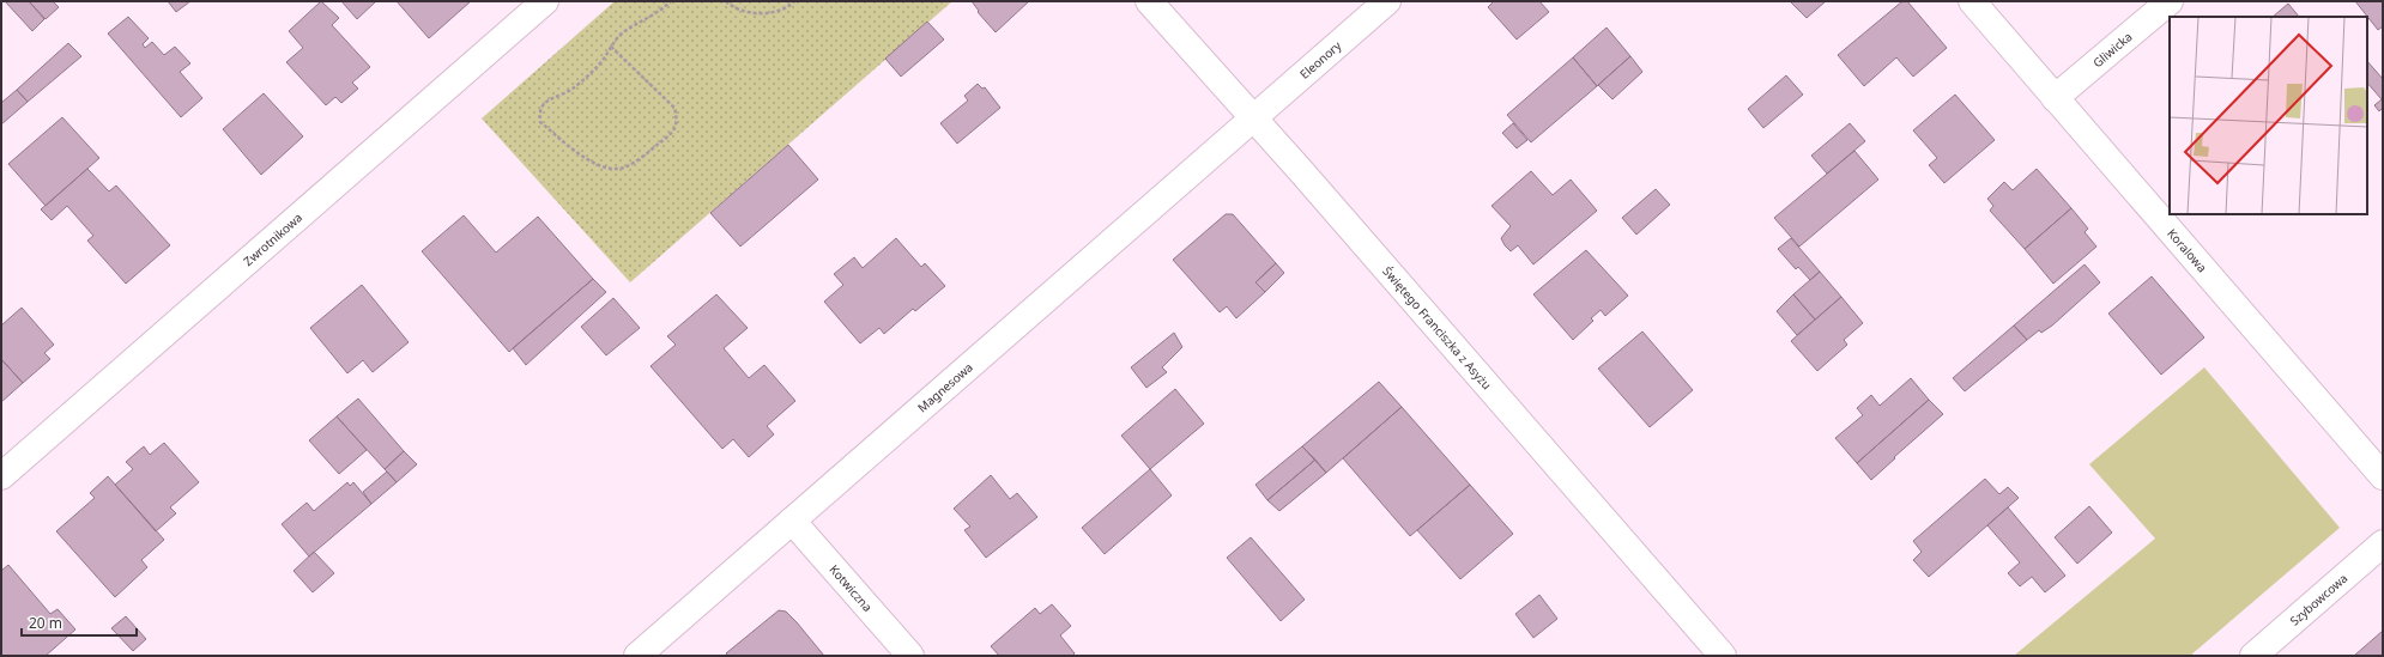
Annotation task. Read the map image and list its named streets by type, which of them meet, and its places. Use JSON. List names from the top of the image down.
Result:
{
  "streets": {
    "street": [
      "Gliwicka",
      "Eleonory",
      "Zwrotnikowa",
      "Koralowa",
      "Świętego Franciszka z Asyżu",
      "Magnesowa",
      "Kotwiczna",
      "Szybowcowa"
    ]
  },
  "crossings": [
    ["Gliwicka", "Koralowa"],
    ["Eleonory", "Świętego Franciszka z Asyżu"],
    ["Eleonory", "Magnesowa"],
    ["Świętego Franciszka z Asyżu", "Magnesowa"],
    ["Magnesowa", "Kotwiczna"]
  ],
  "scale_bar": "20 m"
}
